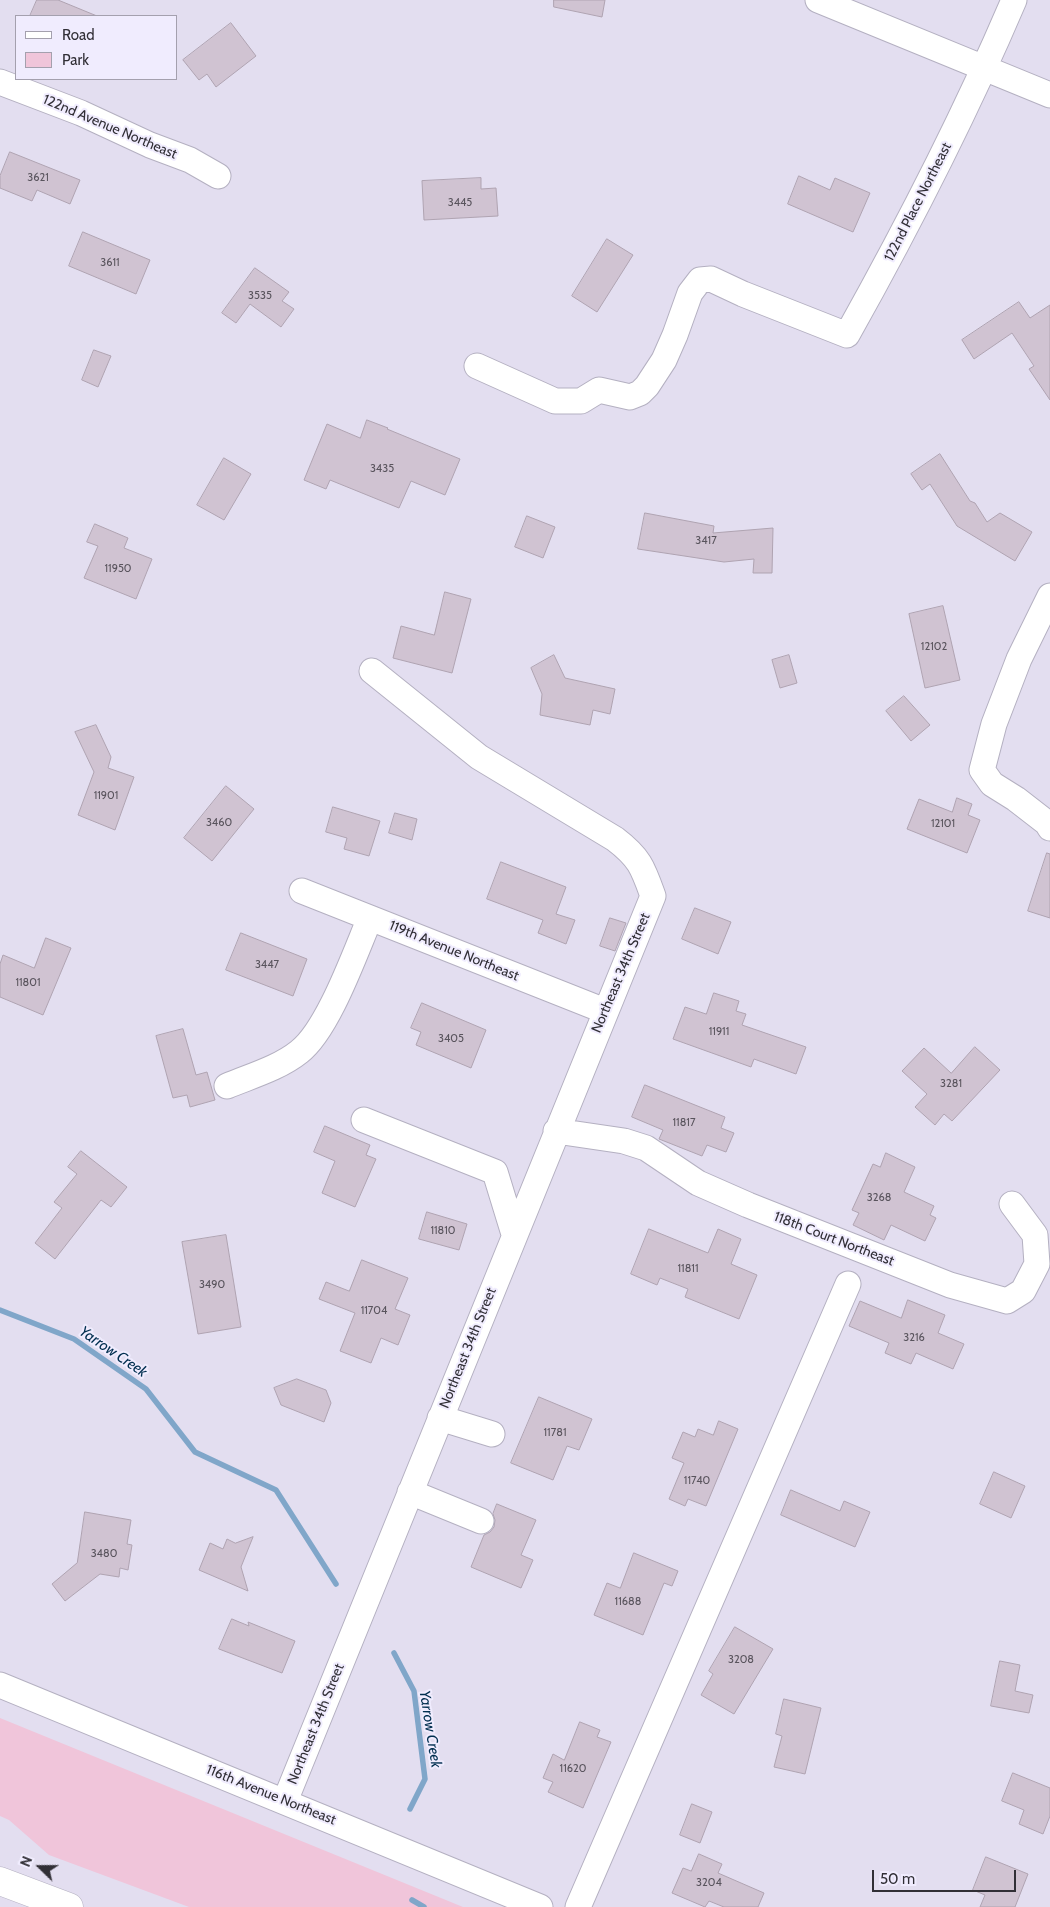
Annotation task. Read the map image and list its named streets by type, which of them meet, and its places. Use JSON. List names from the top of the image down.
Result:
{
  "streets": {
    "street": [
      "122nd Avenue Northeast",
      "122nd Place Northeast",
      "119th Avenue Northeast",
      "Northeast 34th Street",
      "118th Court Northeast",
      "116th Avenue Northeast"
    ]
  },
  "crossings": [
    ["119th Avenue Northeast", "Northeast 34th Street"],
    ["Northeast 34th Street", "118th Court Northeast"],
    ["Northeast 34th Street", "116th Avenue Northeast"]
  ],
  "water": ["Yarrow Creek"],
  "house_numbers": [
    "3621",
    "3445",
    "3611",
    "3535",
    "3435",
    "3417",
    "11950",
    "12102",
    "11901",
    "3460",
    "12101",
    "3447",
    "11801",
    "11911",
    "3405",
    "3281",
    "11817",
    "3268",
    "11810",
    "11811",
    "3490",
    "11704",
    "3216",
    "11781",
    "11740",
    "3480",
    "11688",
    "3208",
    "11620",
    "3204"
  ],
  "legend": ["Road", "Park"],
  "scale_bar": "50 m",
  "north": "left"
}
